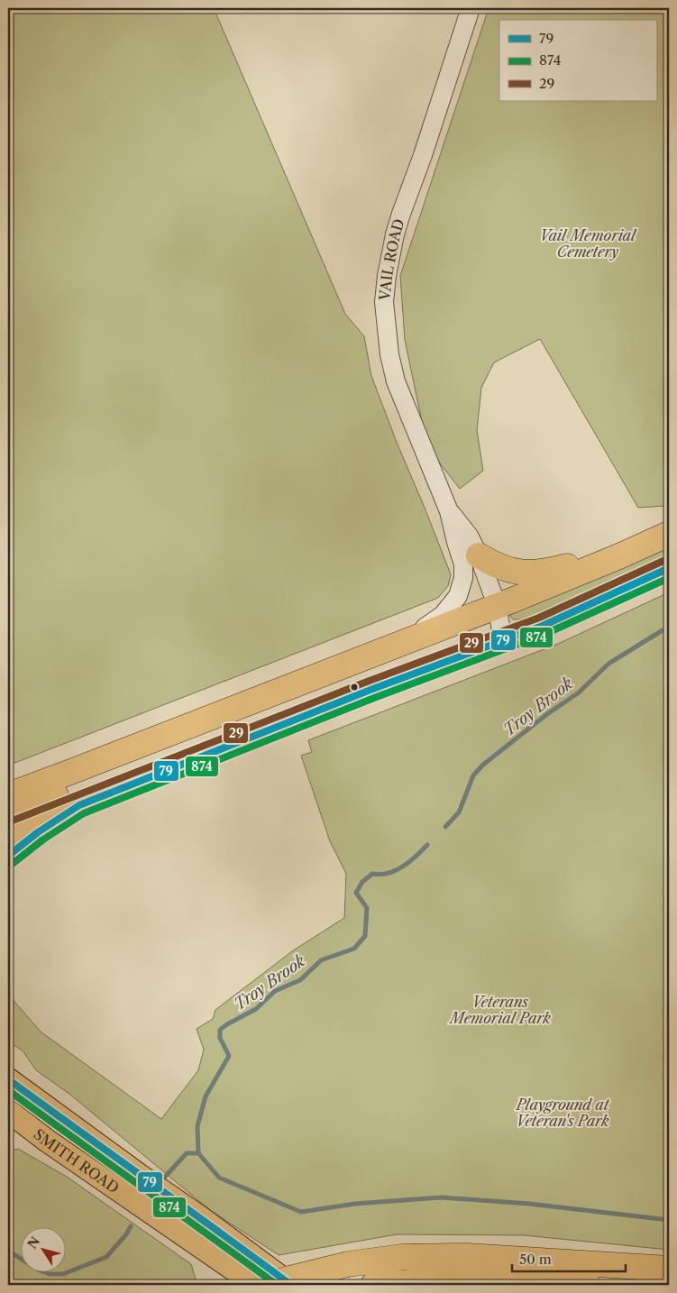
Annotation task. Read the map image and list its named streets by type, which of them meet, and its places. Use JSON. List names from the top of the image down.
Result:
{
  "streets": {
    "main road": ["SMITH ROAD"],
    "street": ["VAIL ROAD"]
  },
  "water": ["Troy Brook"],
  "parks": ["Vail Memorial Cemetery", "Veterans Memorial Park", "Playground at Veteran's Park"],
  "lines": ["transit line 29", "transit line 79", "transit line 874"],
  "legend": ["79", "874", "29"],
  "scale_bar": "50 m",
  "north": "top left"
}
